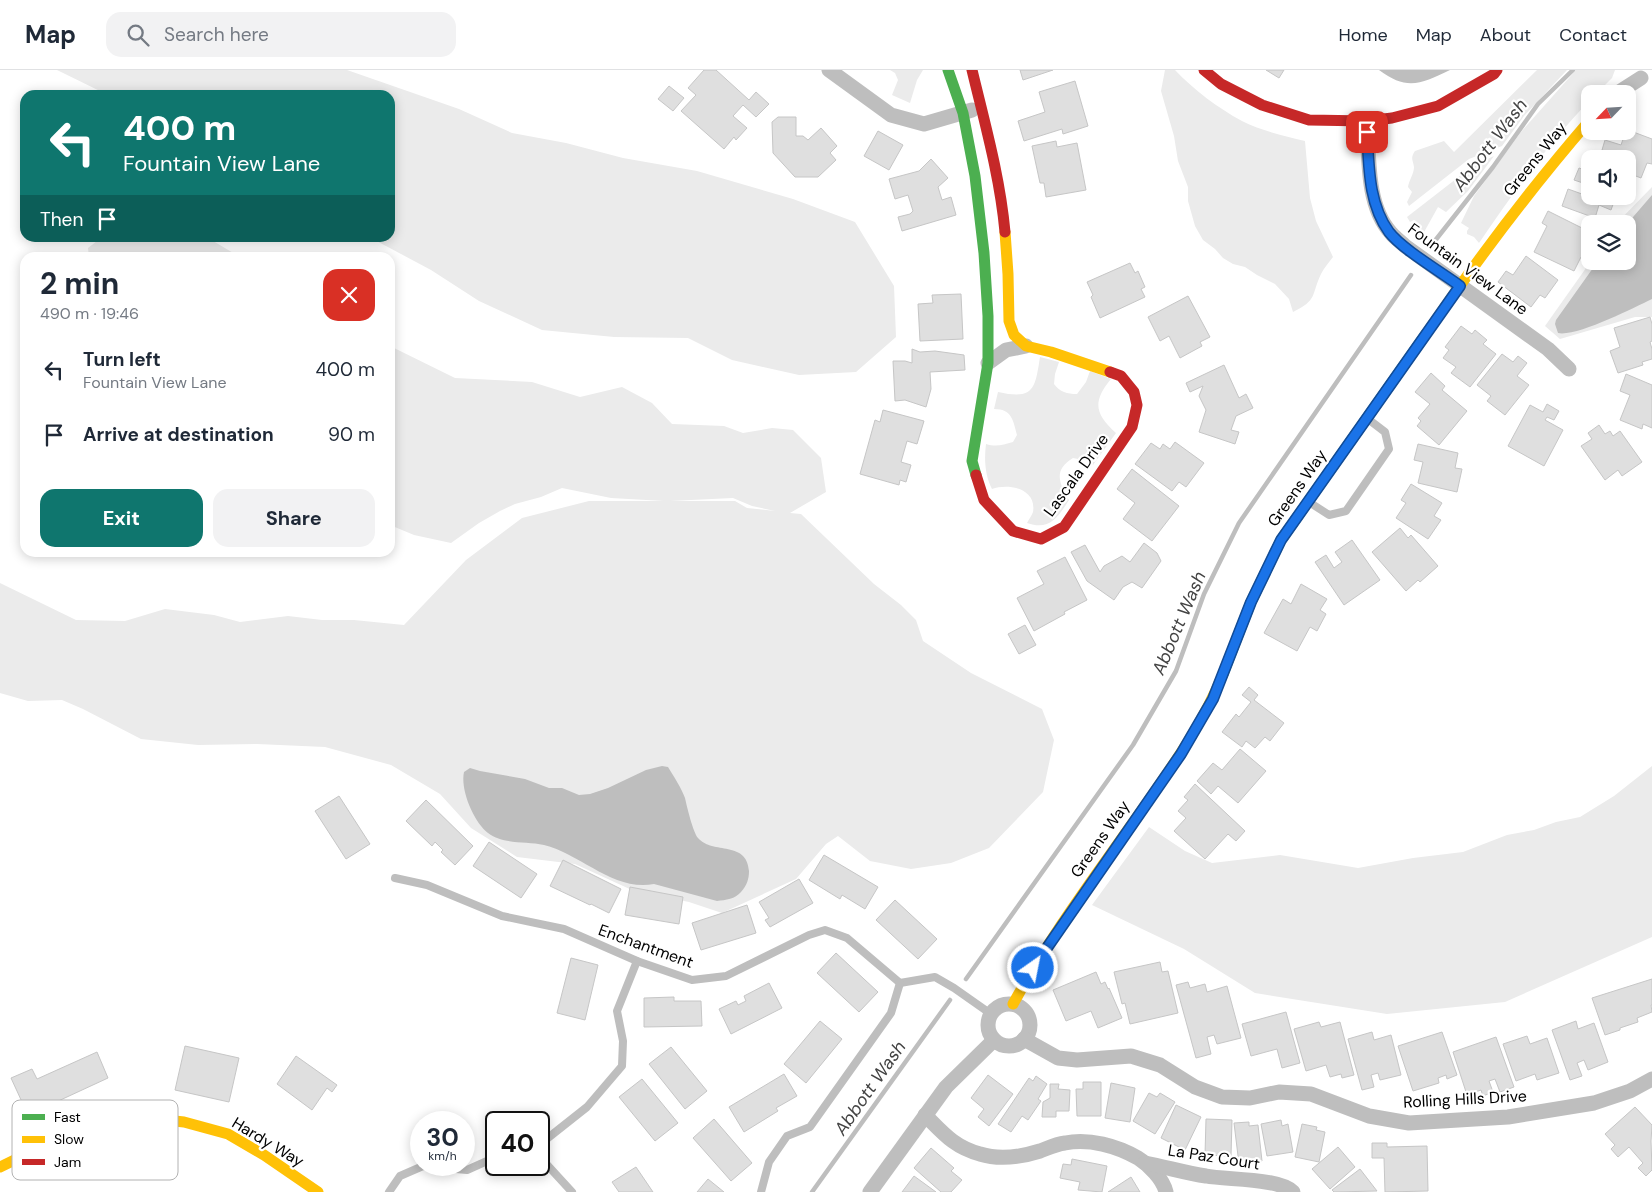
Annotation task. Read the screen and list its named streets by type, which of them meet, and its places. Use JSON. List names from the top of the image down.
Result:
{
  "streets": {
    "street": [
      "Greens Way",
      "Fountain View Lane",
      "Lascala Drive",
      "Rolling Hills Drive",
      "Hardy Way",
      "La Paz Court"
    ],
    "lane": ["Enchantment"]
  },
  "crossings": [
    ["Greens Way", "Fountain View Lane"],
    ["Greens Way", "Rolling Hills Drive"]
  ],
  "water": ["Abbott Wash"],
  "legend": ["Fast", "Slow", "Jam"],
  "north": "bottom left",
  "page": {
    "header": "Map",
    "search": "Search here",
    "nav": [
      "Home",
      "Map",
      "About",
      "Contact"
    ],
    "turn": ["400 m", "Fountain View Lane"],
    "then": "Then",
    "heading": ["2 min", "490 m · 19:46"],
    "list": [
      {
        "name": "Turn left",
        "note": "Fountain View Lane",
        "value": "400 m"
      },
      {
        "name": "Arrive at destination",
        "value": "90 m"
      }
    ],
    "buttons": ["Exit", "Share"],
    "speed": "30 km/h",
    "limit": "40"
  }
}
